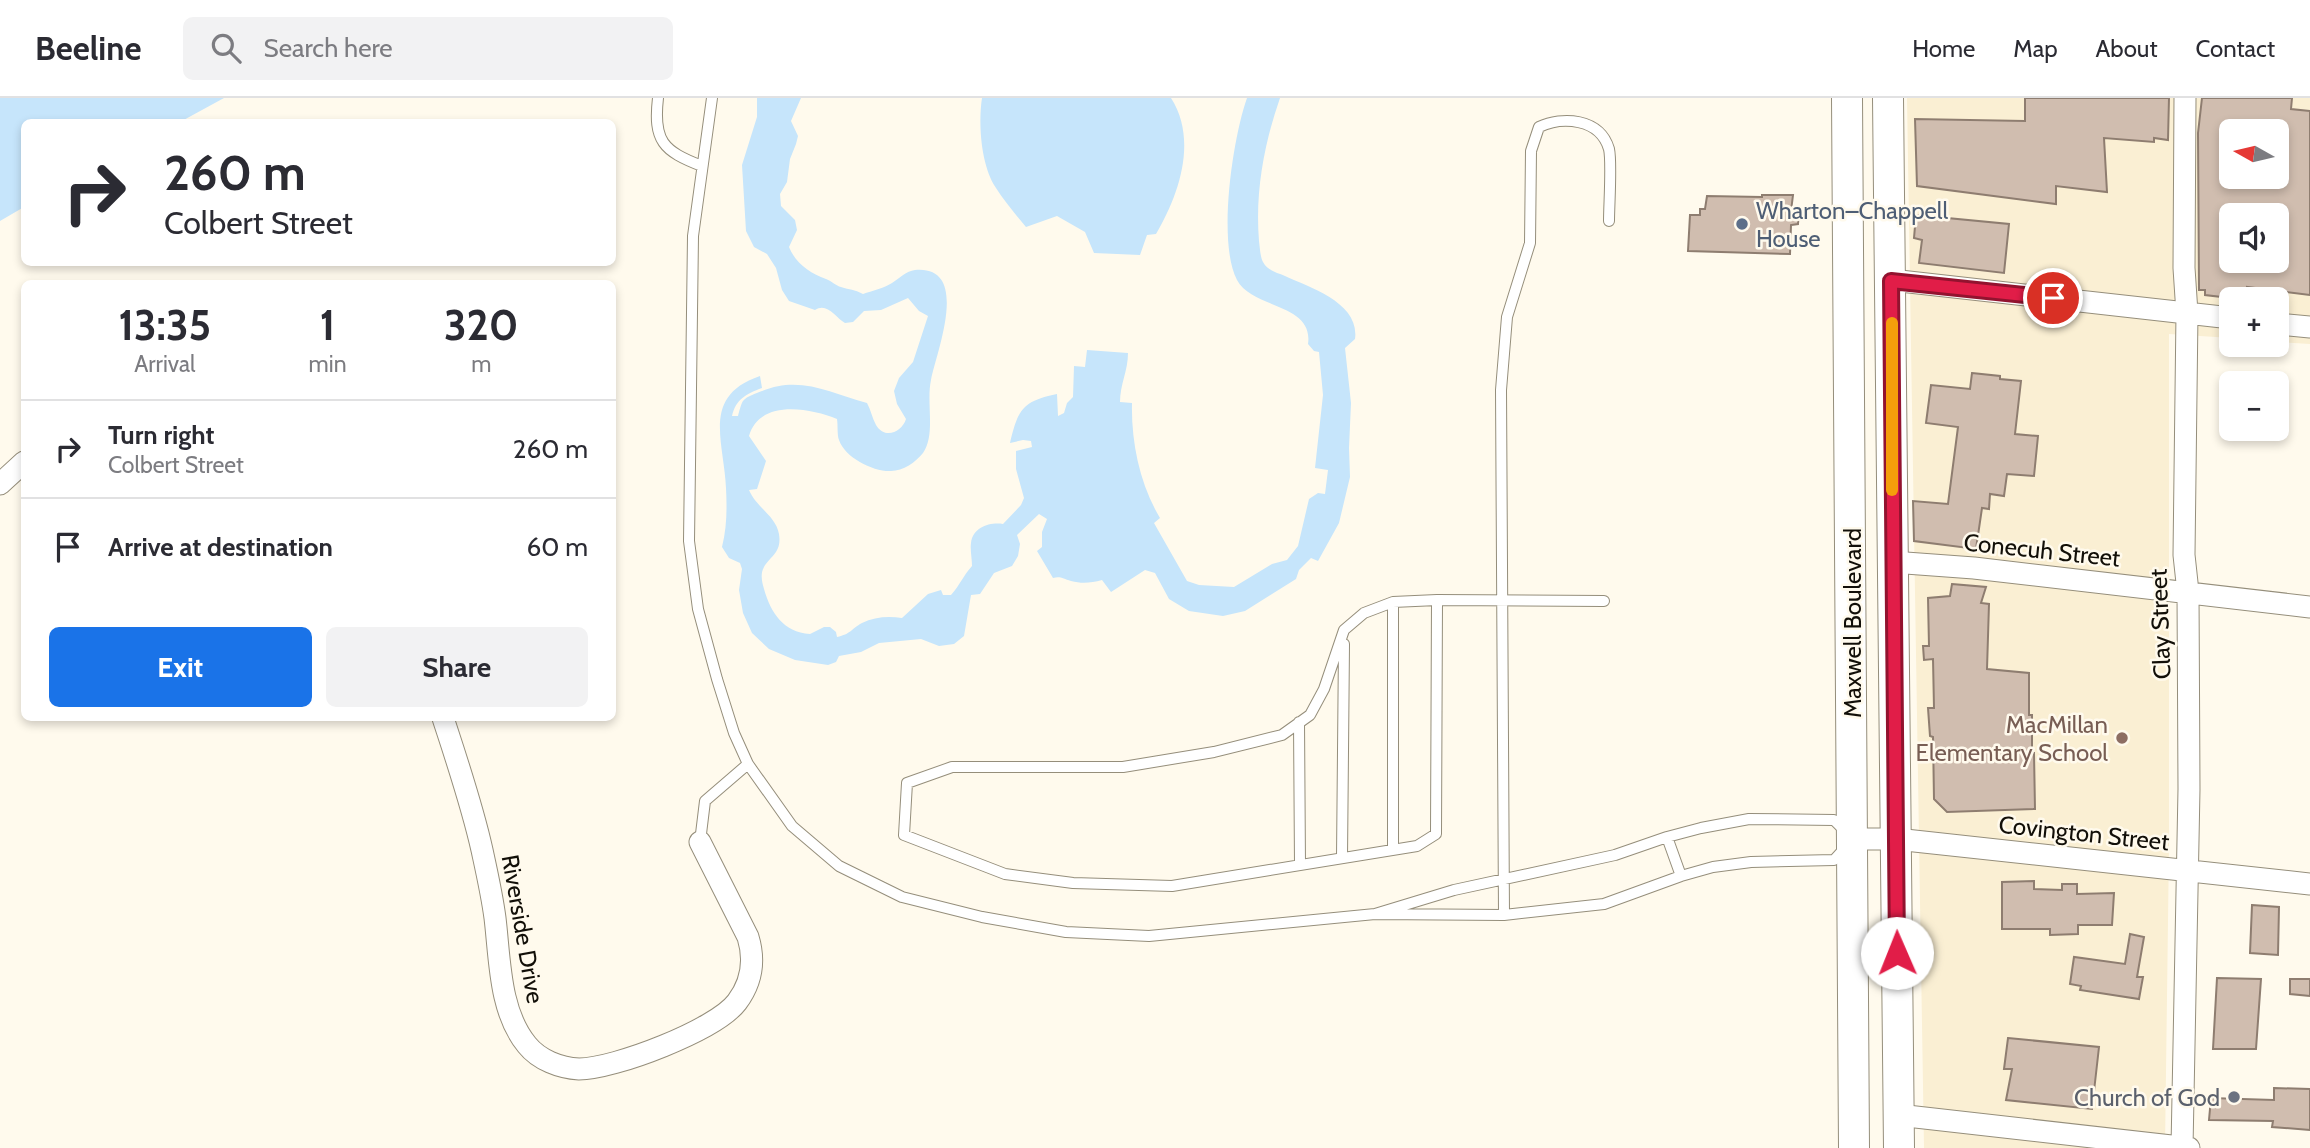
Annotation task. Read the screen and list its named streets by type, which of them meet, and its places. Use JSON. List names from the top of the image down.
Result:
{
  "streets": {
    "main road": ["Maxwell Boulevard"],
    "street": [
      "Conecuh Street",
      "Clay Street",
      "Covington Street",
      "Riverside Drive"
    ]
  },
  "crossings": [
    ["Conecuh Street", "Maxwell Boulevard"],
    ["Conecuh Street", "Clay Street"],
    ["Maxwell Boulevard", "Covington Street"],
    ["Clay Street", "Covington Street"]
  ],
  "places": ["Wharton–Chappell House", "MacMillan Elementary School", "Church of God"],
  "north": "left",
  "page": {
    "header": "Beeline",
    "search": "Search here",
    "nav": [
      "Home",
      "Map",
      "About",
      "Contact"
    ],
    "map_buttons": ["+", "−"],
    "turn": ["260 m", "Colbert Street"],
    "eta": [
      "13:35",
      "Arrival",
      "1",
      "min",
      "320",
      "m"
    ],
    "list": [
      {
        "name": "Turn right",
        "note": "Colbert Street",
        "value": "260 m"
      },
      {
        "name": "Arrive at destination",
        "value": "60 m"
      }
    ],
    "buttons": ["Exit", "Share"]
  }
}
